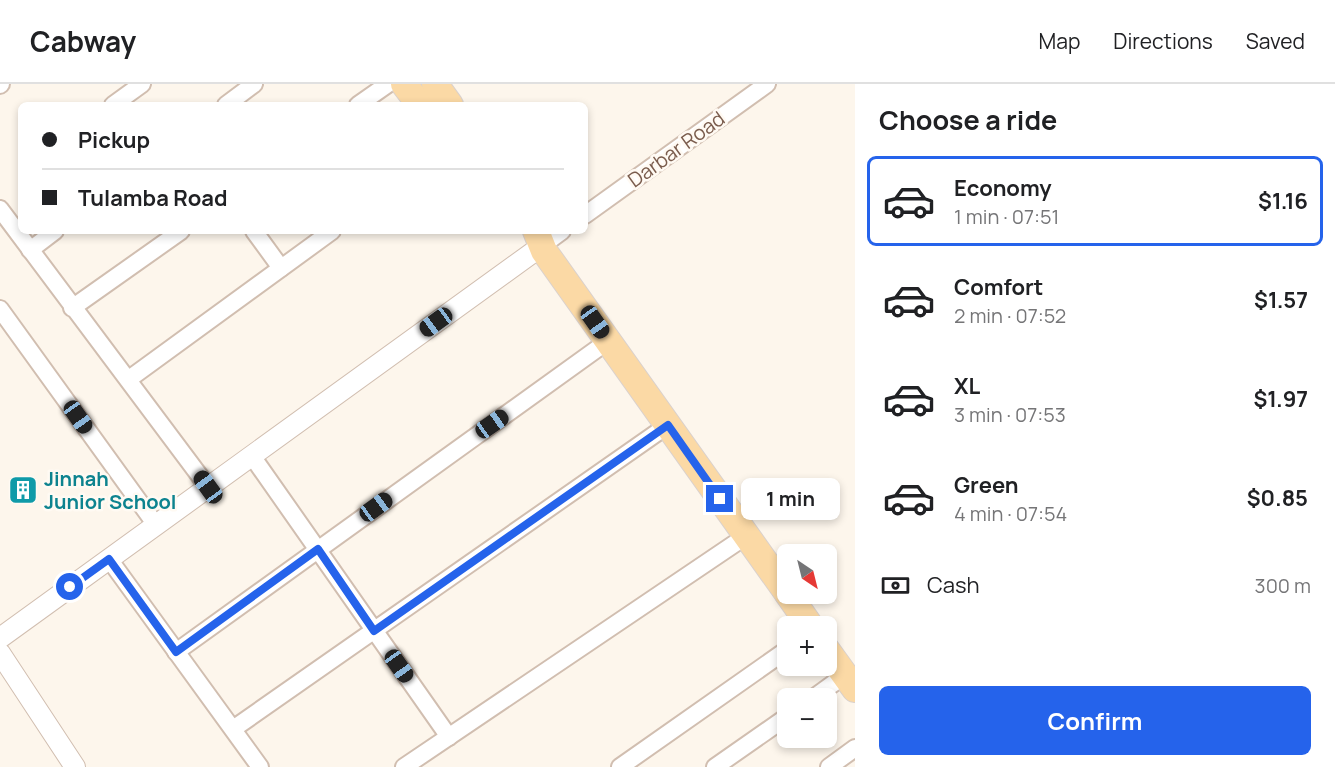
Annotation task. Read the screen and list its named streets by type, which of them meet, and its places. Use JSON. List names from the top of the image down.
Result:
{
  "streets": {
    "street": ["Darbar Road"]
  },
  "places": {
    "building": ["Jinnah Junior School"]
  },
  "north": "bottom right",
  "page": {
    "header": "Cabway",
    "nav": ["Map", "Directions", "Saved"],
    "heading": "Choose a ride",
    "banner": ["Pickup", "Tulamba Road"],
    "list": [
      {
        "name": "Economy",
        "note": "1 min · 07:51",
        "value": "$1.16"
      },
      {
        "name": "Comfort",
        "note": "2 min · 07:52",
        "value": "$1.57"
      },
      {
        "name": "XL",
        "note": "3 min · 07:53",
        "value": "$1.97"
      },
      {
        "name": "Green",
        "note": "4 min · 07:54",
        "value": "$0.85"
      }
    ],
    "bubble": "1 min",
    "map_buttons": ["+", "−"],
    "pay": ["Cash", "300 m"],
    "buttons": "Confirm"
  }
}
